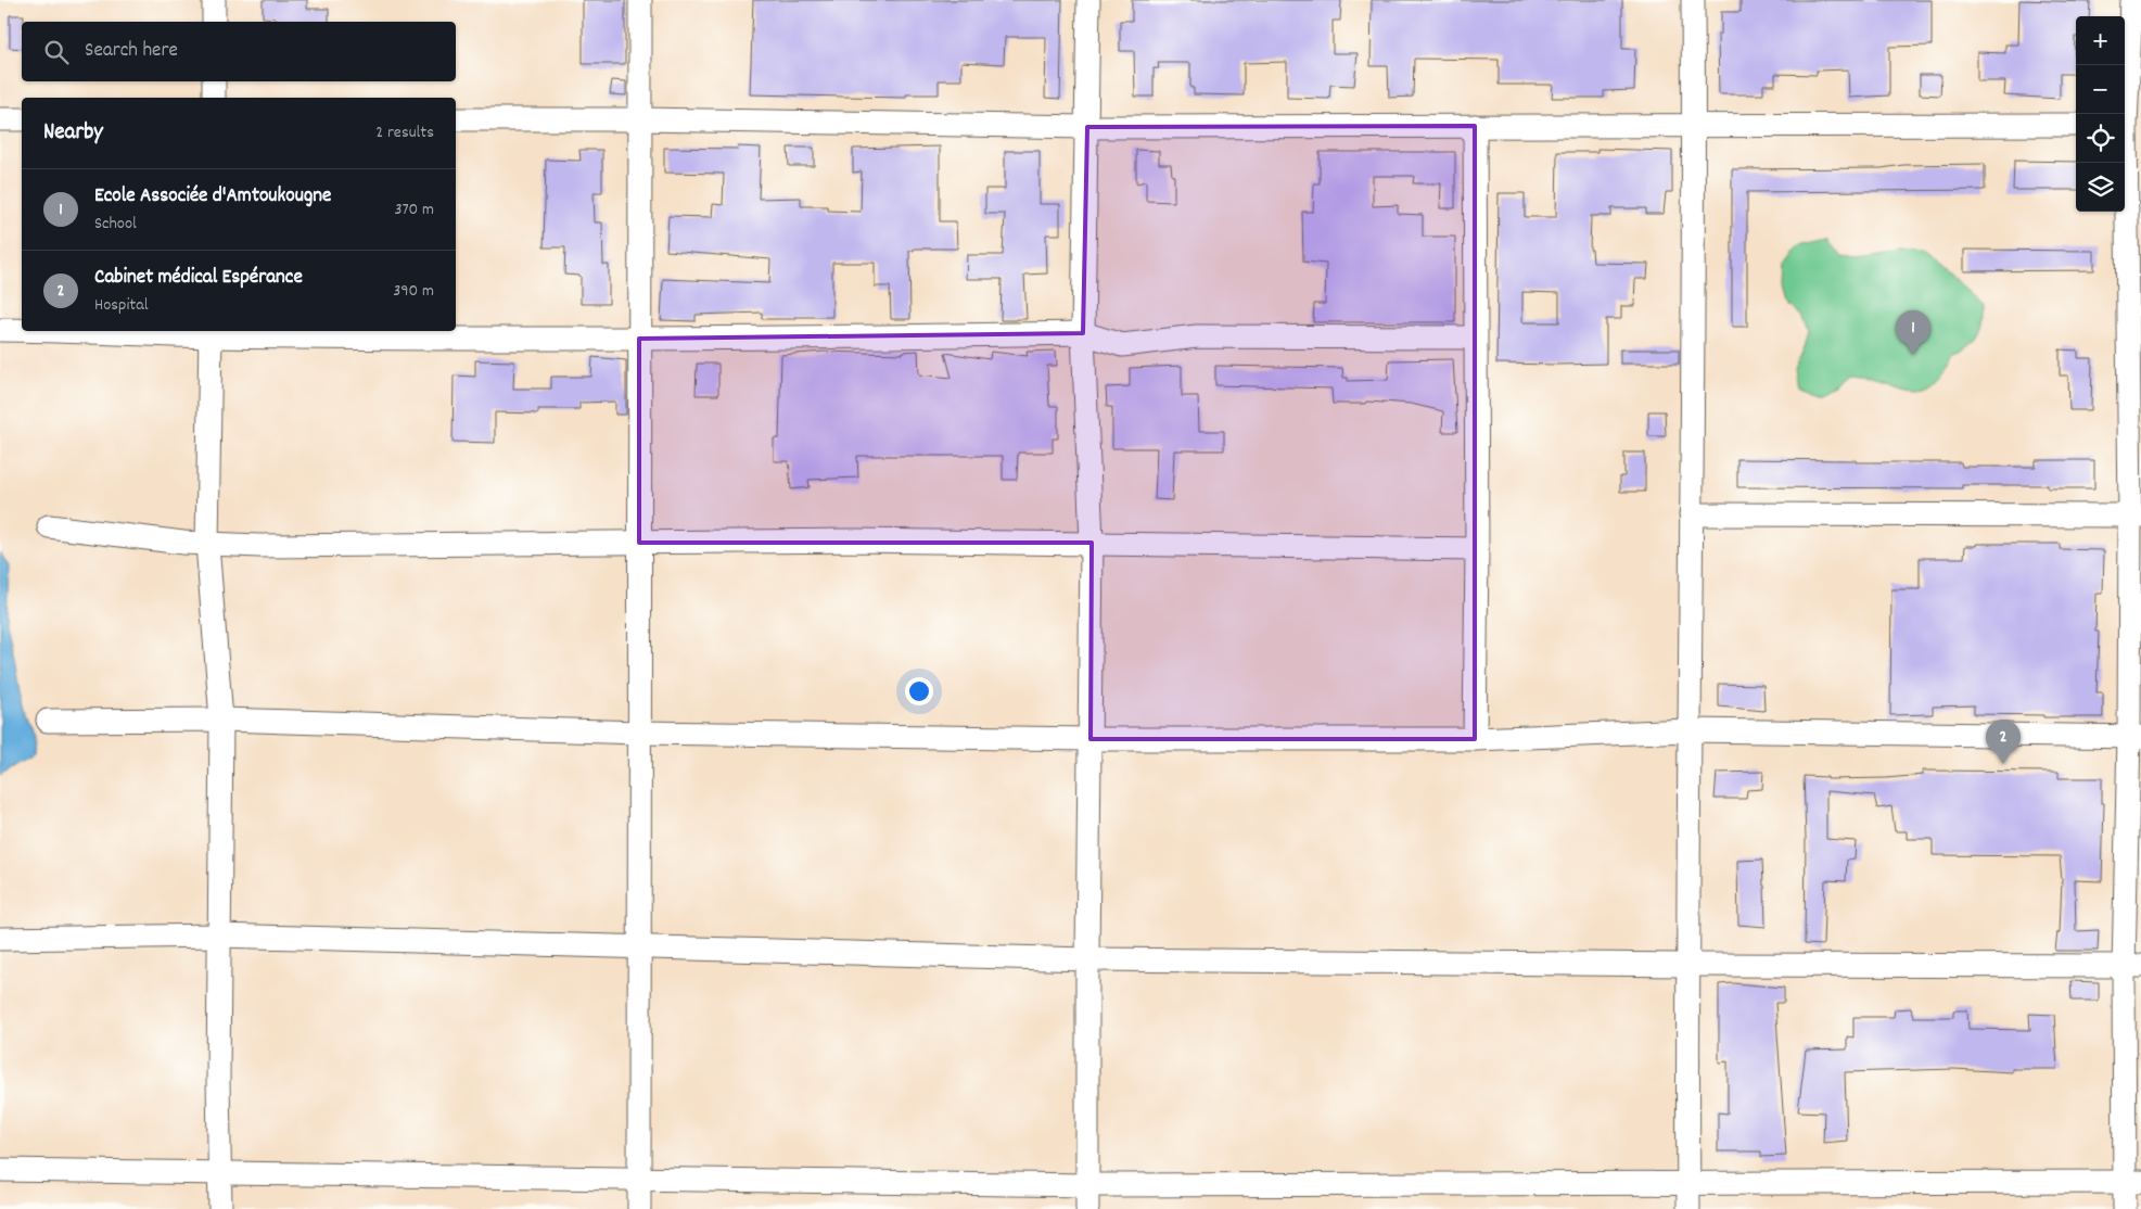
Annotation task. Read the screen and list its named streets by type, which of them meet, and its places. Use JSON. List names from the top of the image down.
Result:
{
  "page": {
    "map_buttons": ["+", "−"],
    "search": "Search here",
    "heading": ["Nearby", "2 results"],
    "list": [
      {
        "mark": "1",
        "name": "Ecole Associée d'Amtoukougne",
        "note": "School",
        "value": "370 m"
      },
      {
        "mark": "2",
        "name": "Cabinet médical Espérance",
        "note": "Hospital",
        "value": "390 m"
      }
    ],
    "pins": ["1", "2"]
  }
}
